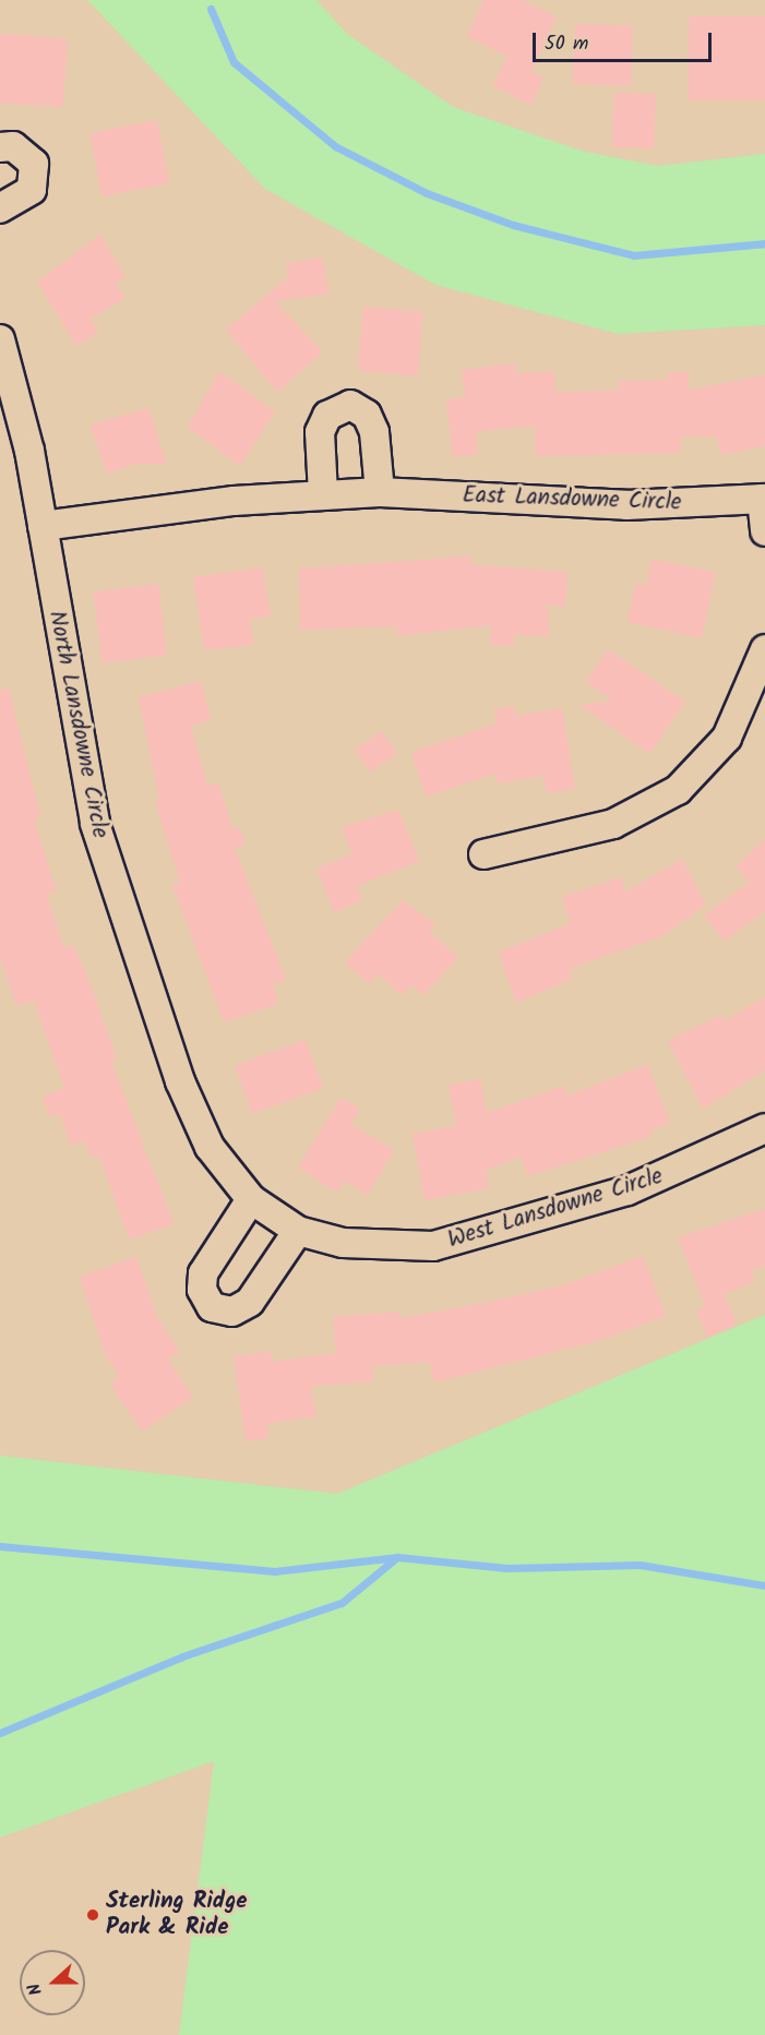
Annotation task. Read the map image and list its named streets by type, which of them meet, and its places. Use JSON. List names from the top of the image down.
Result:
{
  "streets": {
    "street": ["East Lansdowne Circle", "North Lansdowne Circle", "West Lansdowne Circle"]
  },
  "crossings": [
    ["East Lansdowne Circle", "North Lansdowne Circle"],
    ["North Lansdowne Circle", "West Lansdowne Circle"]
  ],
  "places": ["Sterling Ridge Park & Ride"],
  "scale_bar": "50 m",
  "north": "left"
}
